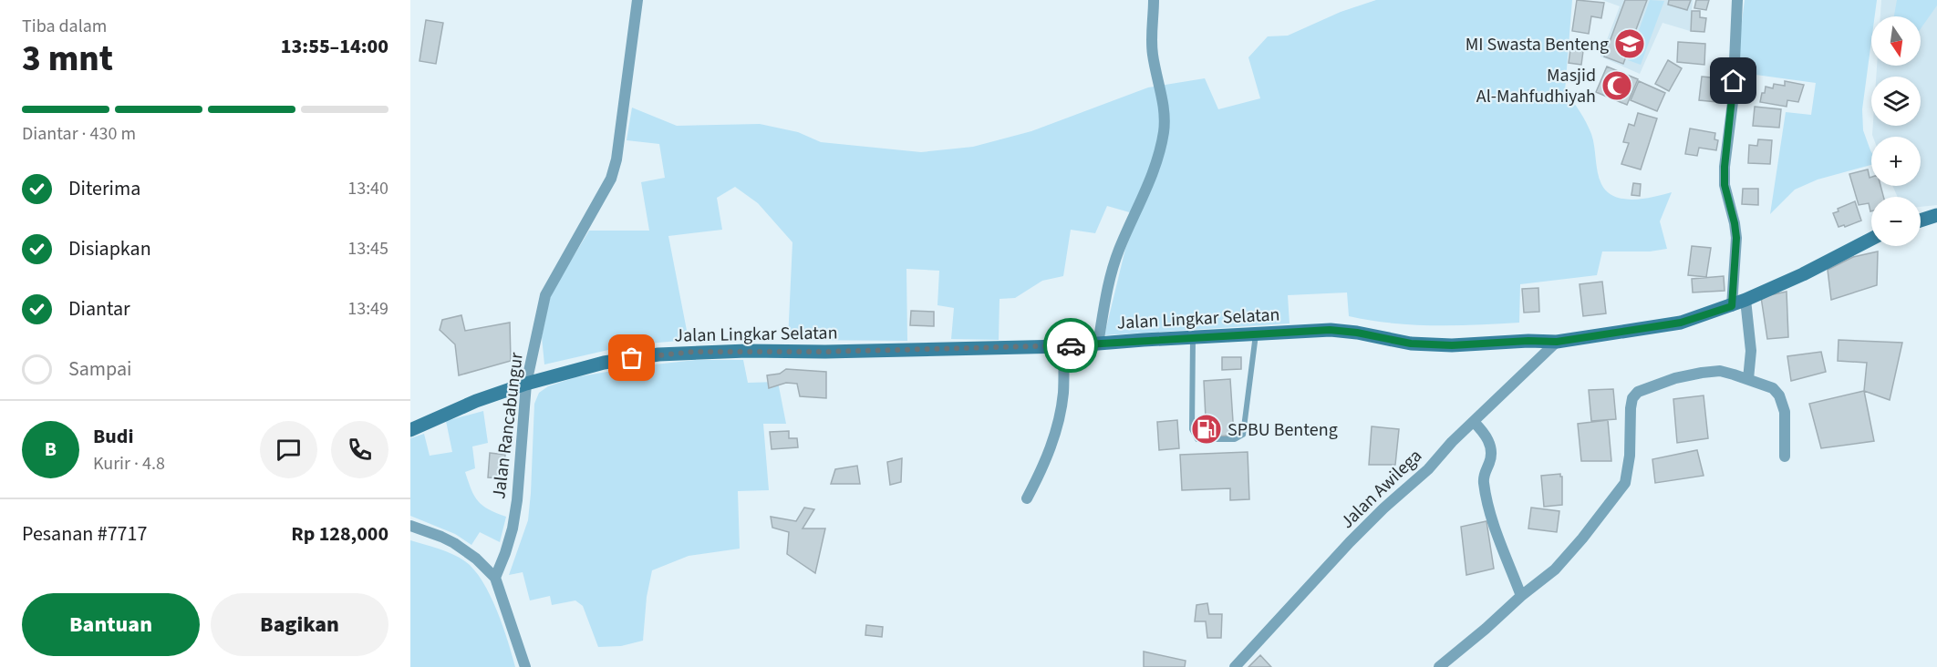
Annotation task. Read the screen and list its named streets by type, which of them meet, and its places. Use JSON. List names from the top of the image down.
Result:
{
  "streets": {
    "street": ["Jalan Lingkar Selatan", "Jalan Rancabungur", "Jalan Awilega"]
  },
  "crossings": [
    ["Jalan Lingkar Selatan", "Jalan Rancabungur"],
    ["Jalan Lingkar Selatan", "Jalan Awilega"]
  ],
  "places": {
    "school or university": ["MI Swasta Benteng"],
    "mosque": ["Masjid Al-Mahfudhiyah"],
    "fuel station": ["SPBU Benteng"]
  },
  "north": "bottom",
  "page": {
    "heading": ["3 mnt", "Tiba dalam", "13:55–14:00"],
    "panel": [
      "Budi",
      "Kurir · 4.8",
      "Pesanan #7717",
      "Rp 128,000"
    ],
    "map_buttons": ["+", "−"],
    "bar": "Diantar · 430 m",
    "list": [
      ["Diterima", "13:40"],
      ["Disiapkan", "13:45"],
      ["Diantar", "13:49"],
      "Sampai"
    ],
    "round": "B",
    "buttons": ["Bantuan", "Bagikan"]
  }
}
